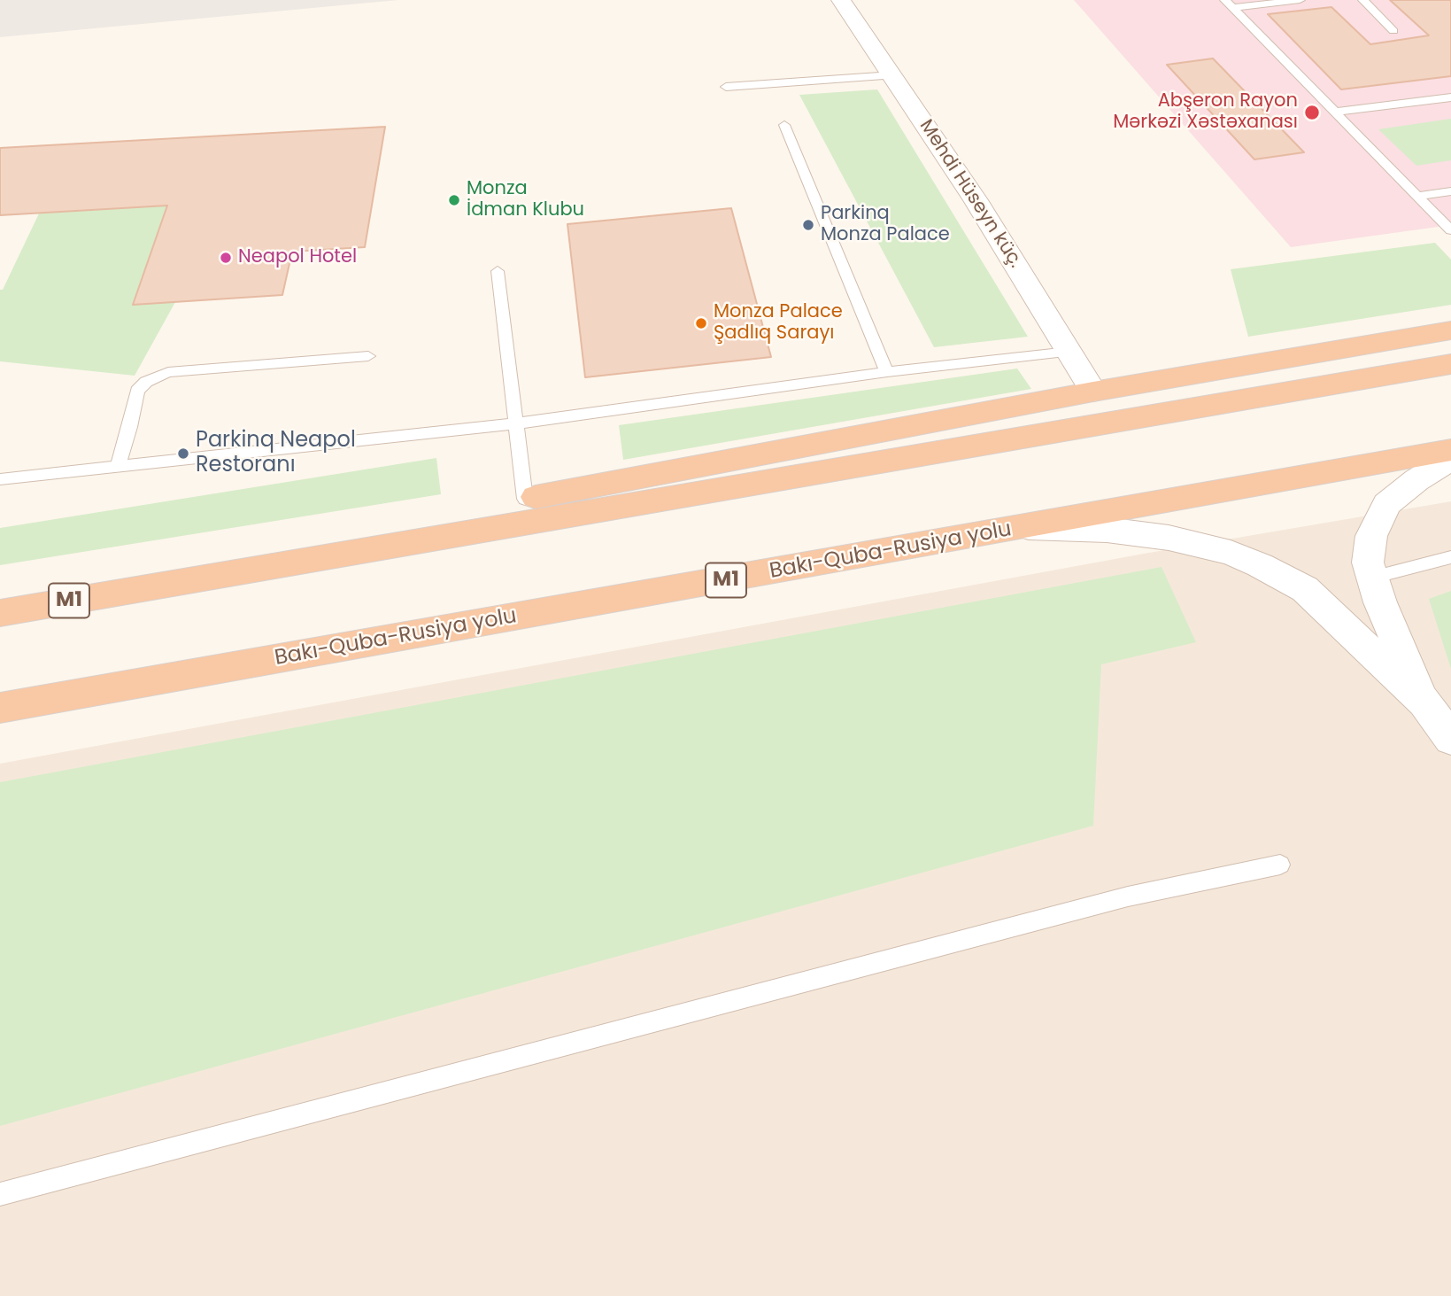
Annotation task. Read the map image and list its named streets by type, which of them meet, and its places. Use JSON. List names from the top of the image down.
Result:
{
  "streets": {
    "highway": ["Bakı-Quba-Rusiya yolu", "M1"],
    "street": ["Mehdi Hüseyn küç."]
  },
  "places": [
    "Abşeron Rayon Mərkəzi Xəstəxanası",
    "Monza İdman Klubu",
    "Parkinq Monza Palace",
    "Neapol Hotel",
    "Monza Palace Şadlıq Sarayı",
    "Parkinq Neapol Restoranı"
  ]
}
